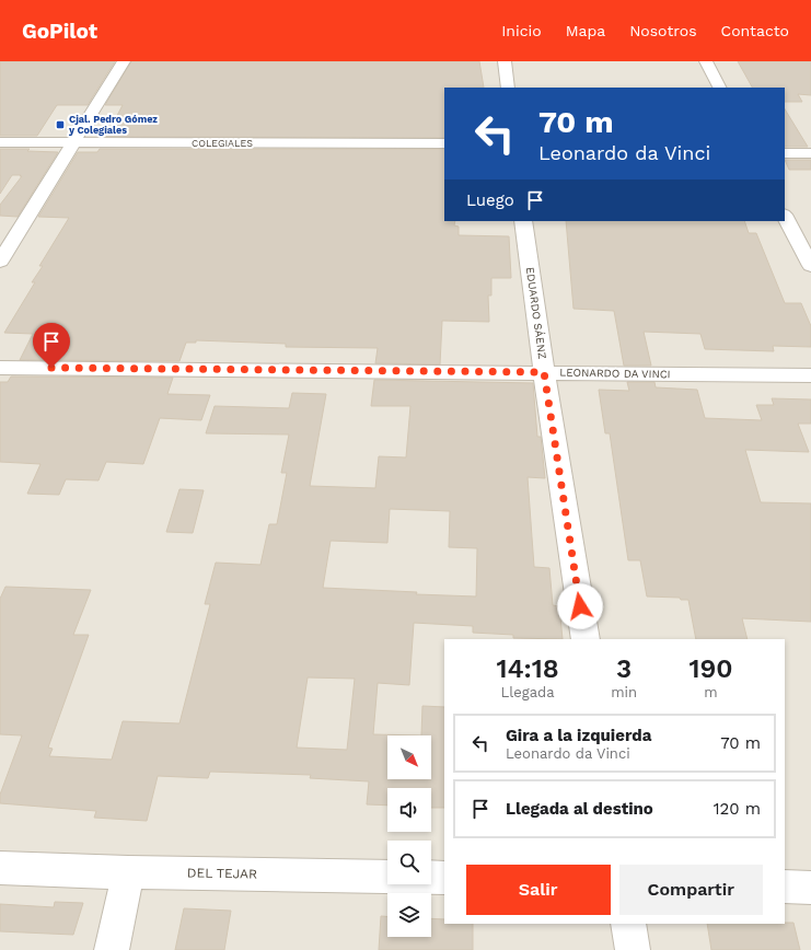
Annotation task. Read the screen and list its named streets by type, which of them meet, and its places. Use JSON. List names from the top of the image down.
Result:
{
  "streets": {
    "street": [
      "COLEGIALES",
      "EDUARDO SÁENZ",
      "LEONARDO DA VINCI",
      "DEL TEJAR"
    ]
  },
  "crossings": [
    ["EDUARDO SÁENZ", "LEONARDO DA VINCI"]
  ],
  "places": {
    "transit": ["Cjal. Pedro Gómez y Colegiales"]
  },
  "north": "bottom right",
  "page": {
    "header": "GoPilot",
    "nav": [
      "Inicio",
      "Mapa",
      "Nosotros",
      "Contacto"
    ],
    "turn": ["70 m", "Leonardo da Vinci"],
    "then": "Luego",
    "eta": [
      "14:18",
      "Llegada",
      "3",
      "min",
      "190",
      "m"
    ],
    "list": [
      {
        "name": "Gira a la izquierda",
        "note": "Leonardo da Vinci",
        "value": "70 m"
      },
      {
        "name": "Llegada al destino",
        "value": "120 m"
      }
    ],
    "buttons": ["Salir", "Compartir"]
  }
}
